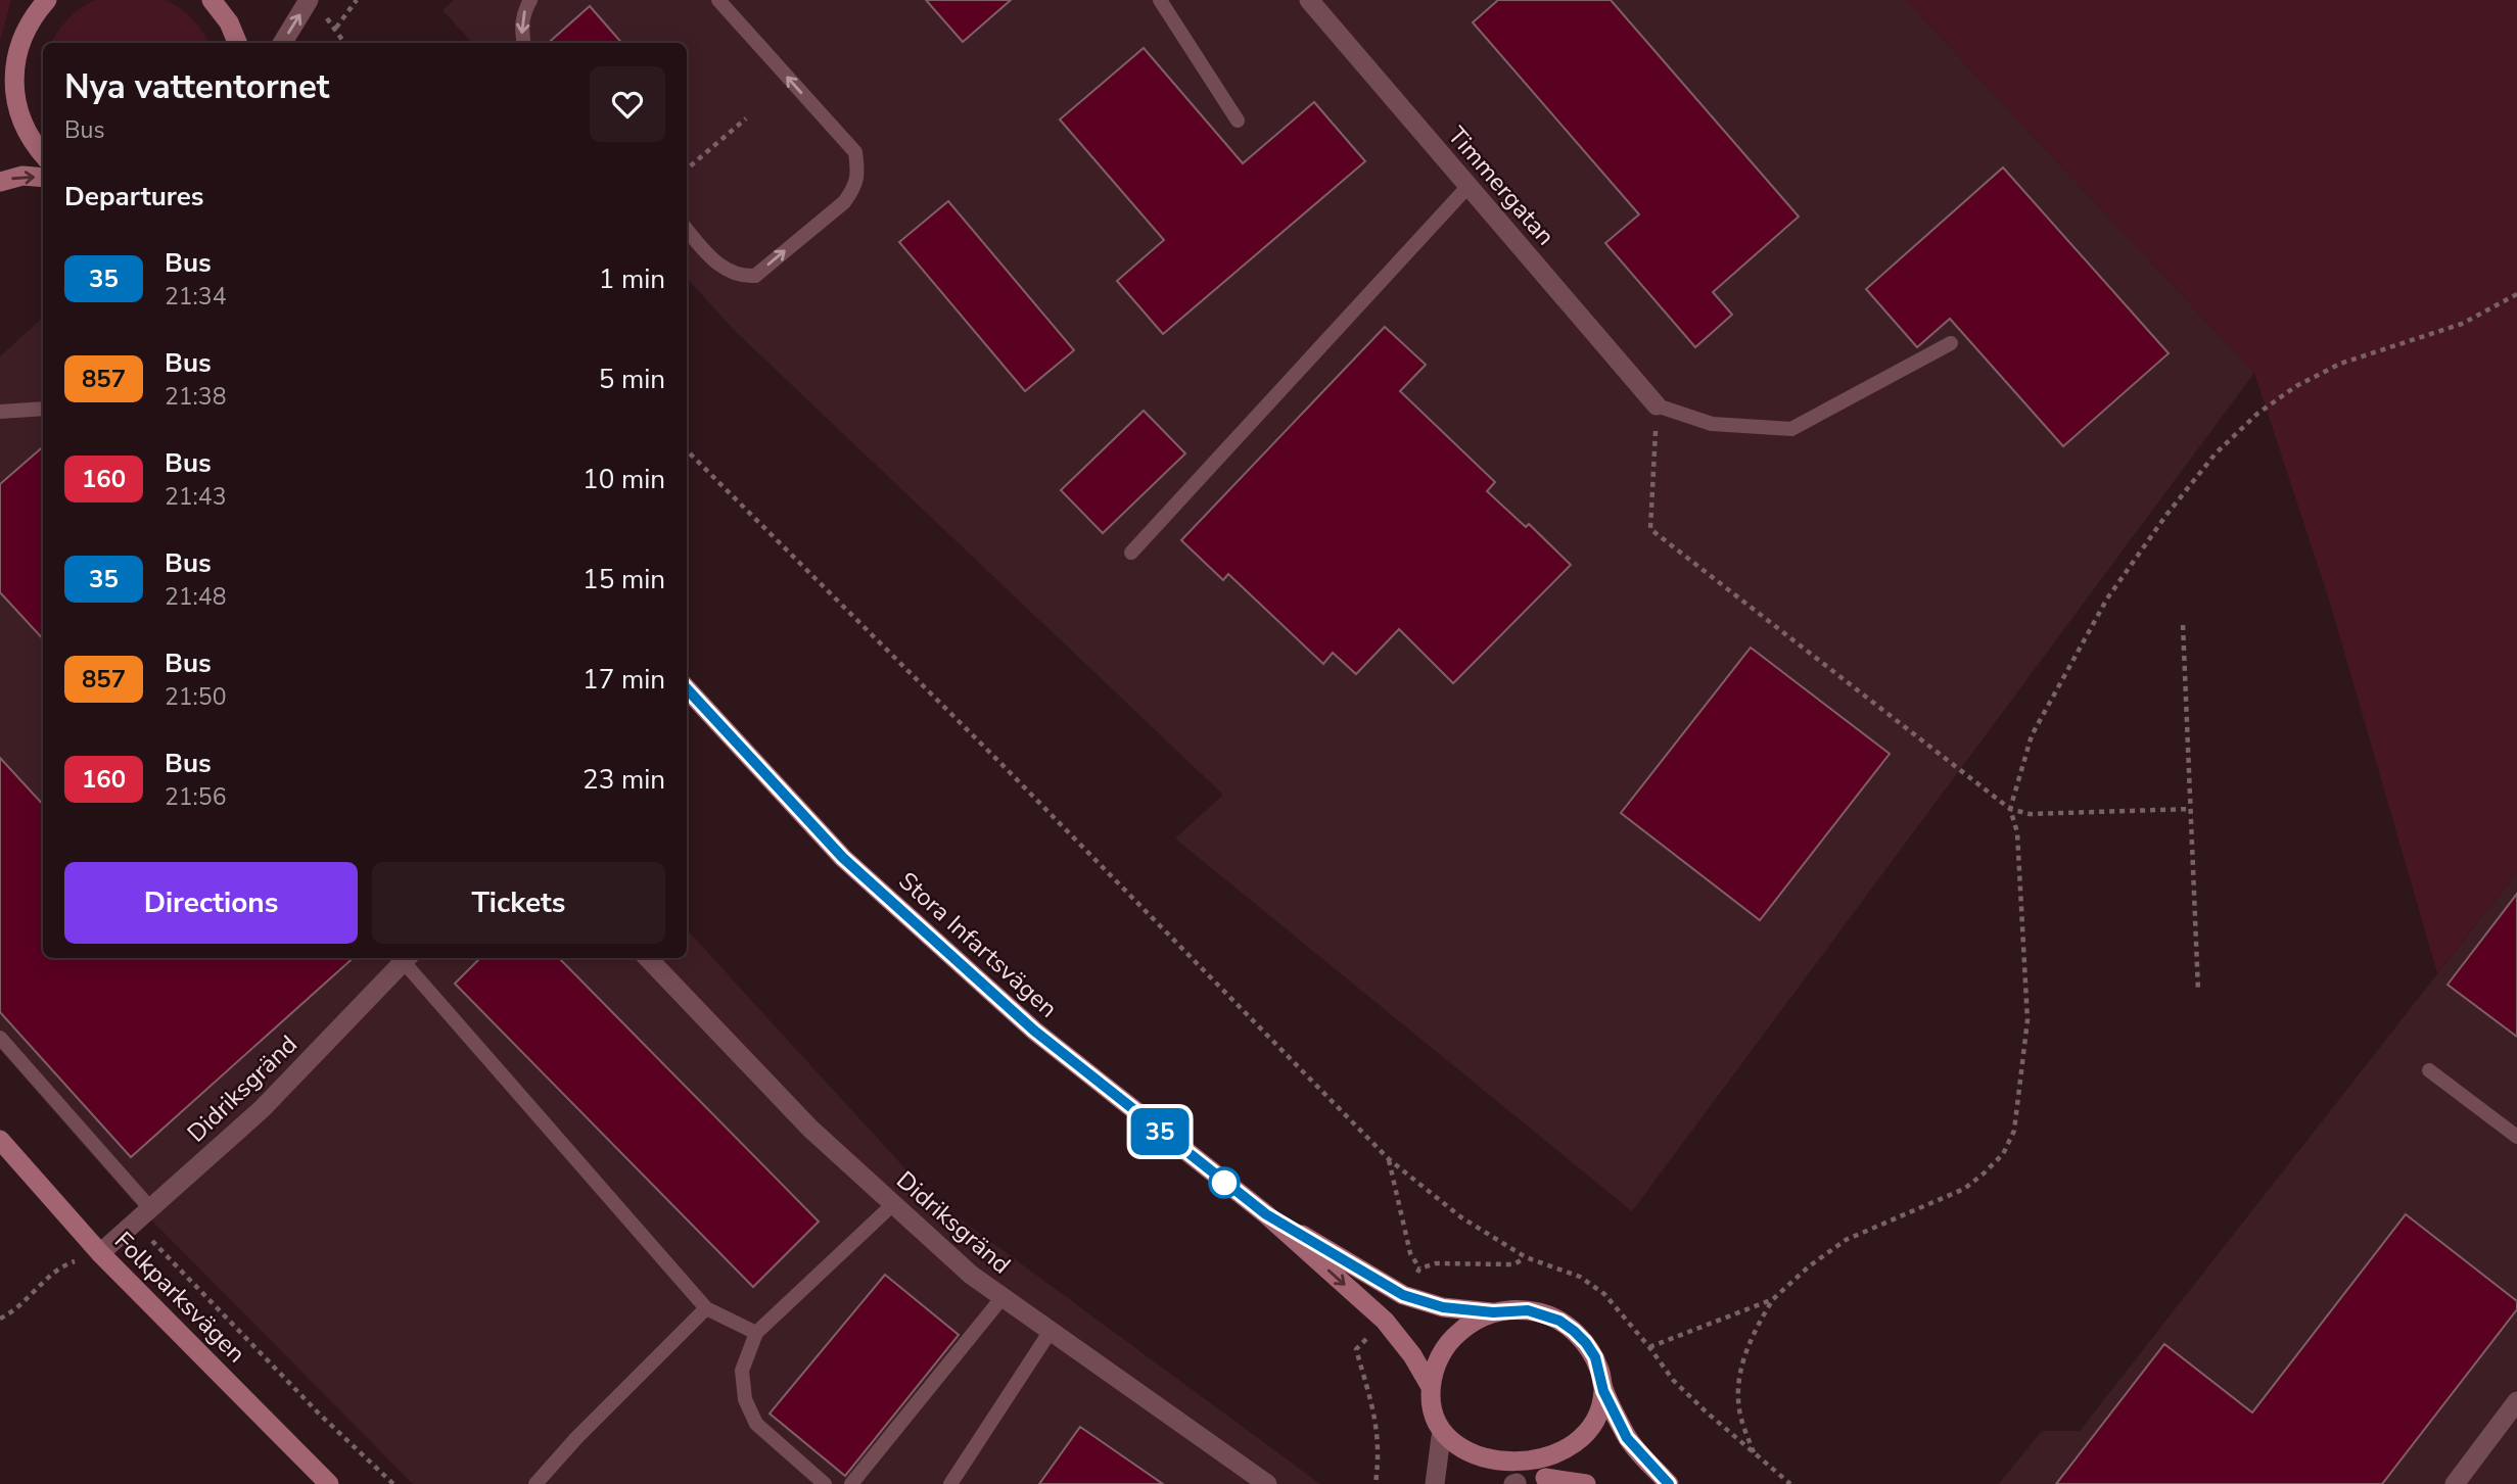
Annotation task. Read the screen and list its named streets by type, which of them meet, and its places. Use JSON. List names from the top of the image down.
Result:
{
  "streets": {
    "main road": ["Stora Infartsvägen", "Folkparksvägen"],
    "street": ["Timmergatan", "Didriksgränd"]
  },
  "crossings": [
    ["Didriksgränd", "Folkparksvägen"]
  ],
  "lines": ["bus line 35"],
  "page": {
    "on_map": "35",
    "heading": [
      ["Nya vattentornet", "Bus"],
      "Departures"
    ],
    "list": [
      {
        "mark": "35",
        "name": "Bus",
        "note": "21:34",
        "value": "1 min"
      },
      {
        "mark": "857",
        "name": "Bus",
        "note": "21:38",
        "value": "5 min"
      },
      {
        "mark": "160",
        "name": "Bus",
        "note": "21:43",
        "value": "10 min"
      },
      {
        "mark": "35",
        "name": "Bus",
        "note": "21:48",
        "value": "15 min"
      },
      {
        "mark": "857",
        "name": "Bus",
        "note": "21:50",
        "value": "17 min"
      },
      {
        "mark": "160",
        "name": "Bus",
        "note": "21:56",
        "value": "23 min"
      }
    ],
    "buttons": ["Directions", "Tickets"]
  }
}
